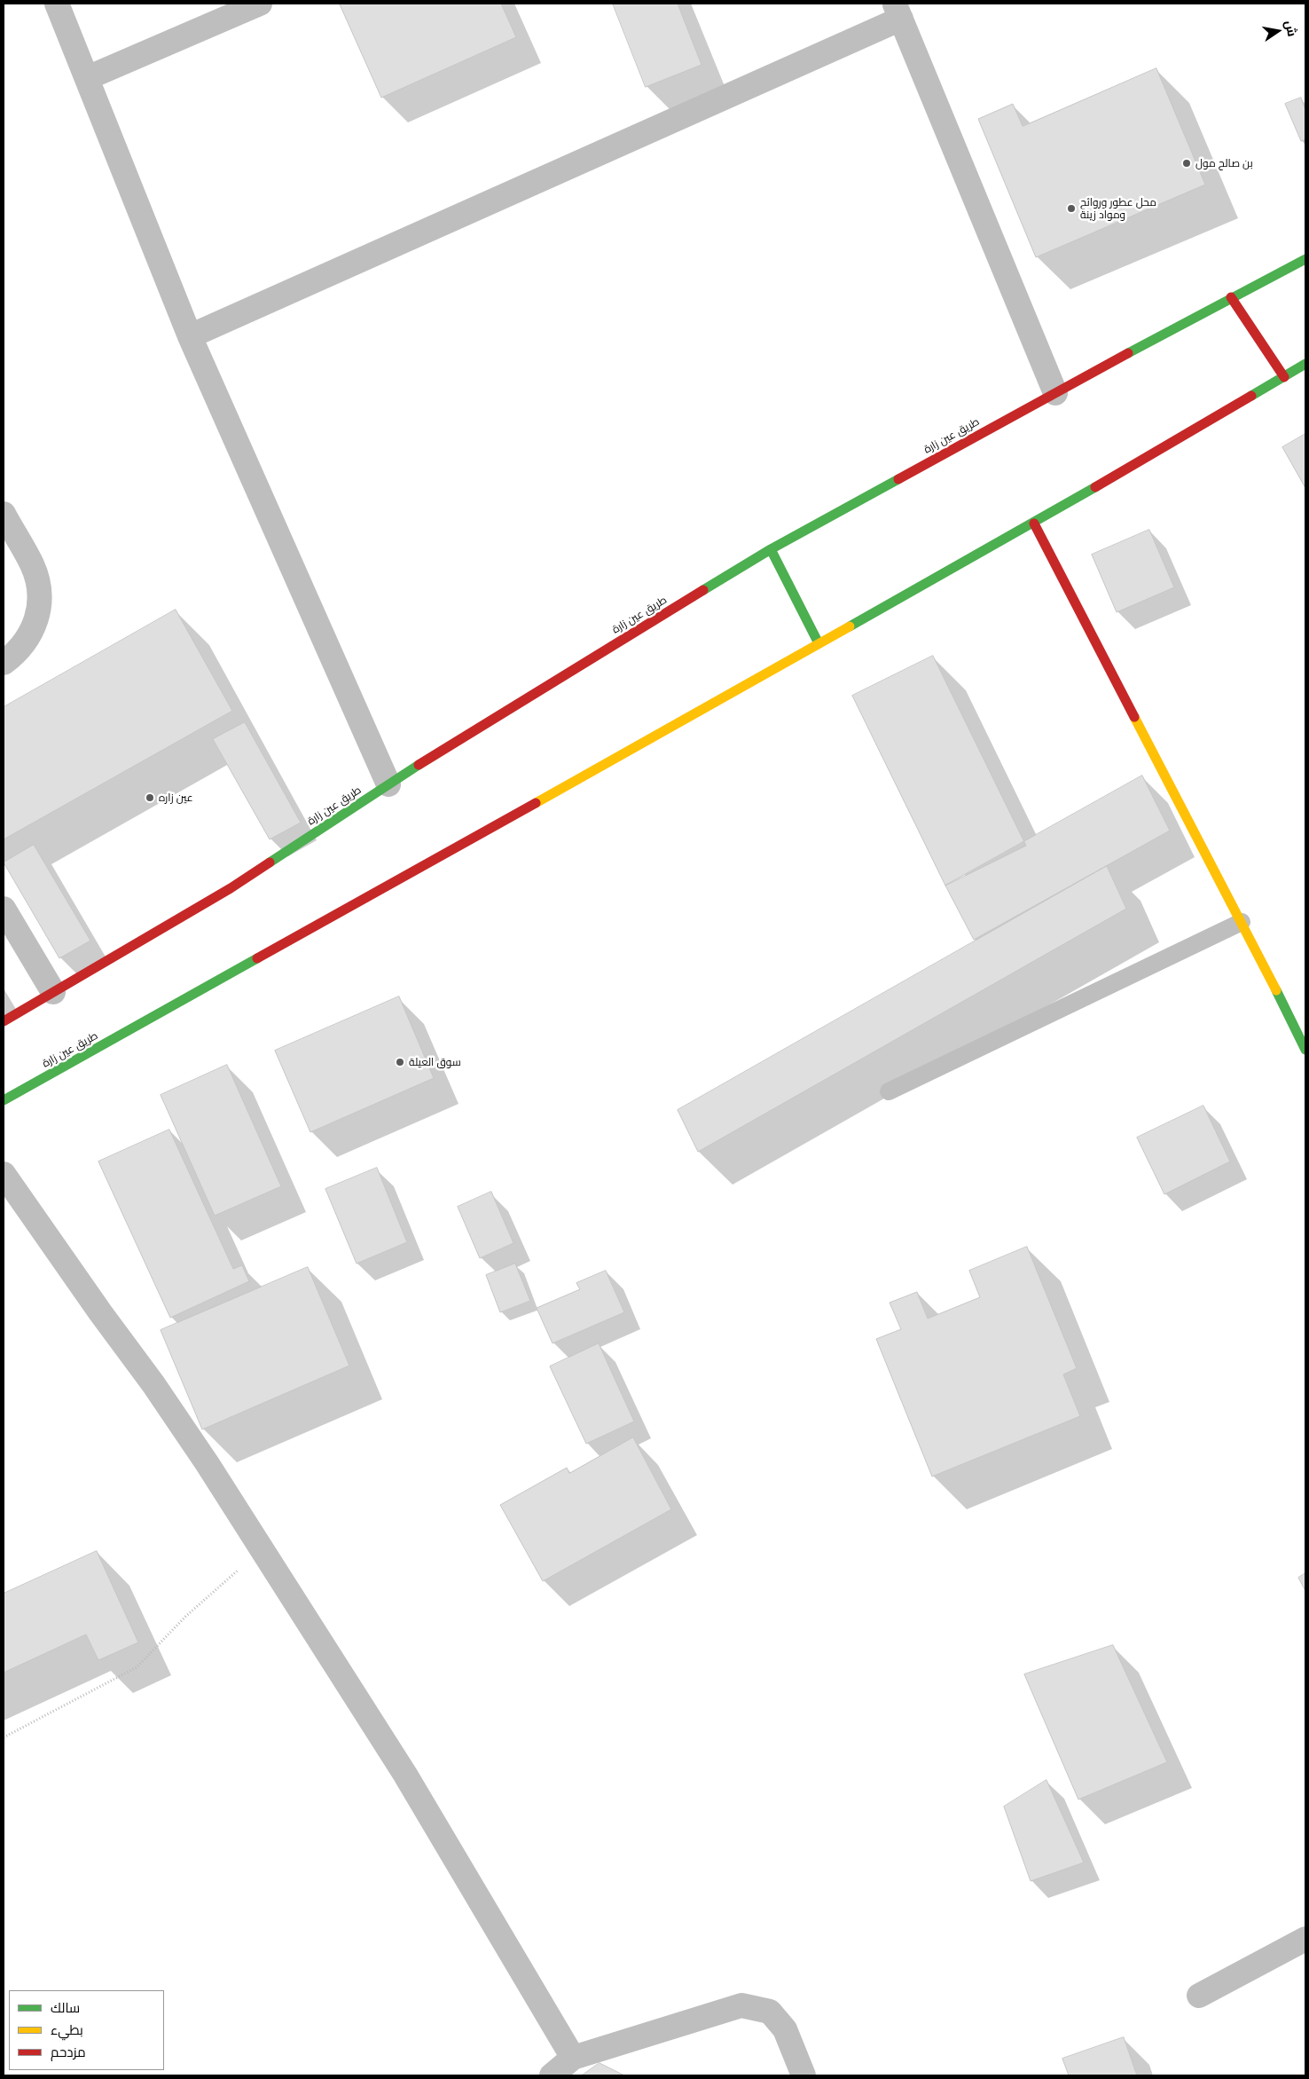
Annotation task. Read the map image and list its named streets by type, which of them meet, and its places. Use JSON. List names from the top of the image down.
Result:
{
  "streets": {
    "main road": ["طريق عين زارة"]
  },
  "places": [
    "بن صالح مول",
    "محل عطور وروائح ومواد زينة",
    "عين زاره",
    "سوق العيلة"
  ],
  "legend": ["سالك", "بطيء", "مزدحم"],
  "north": "right"
}
